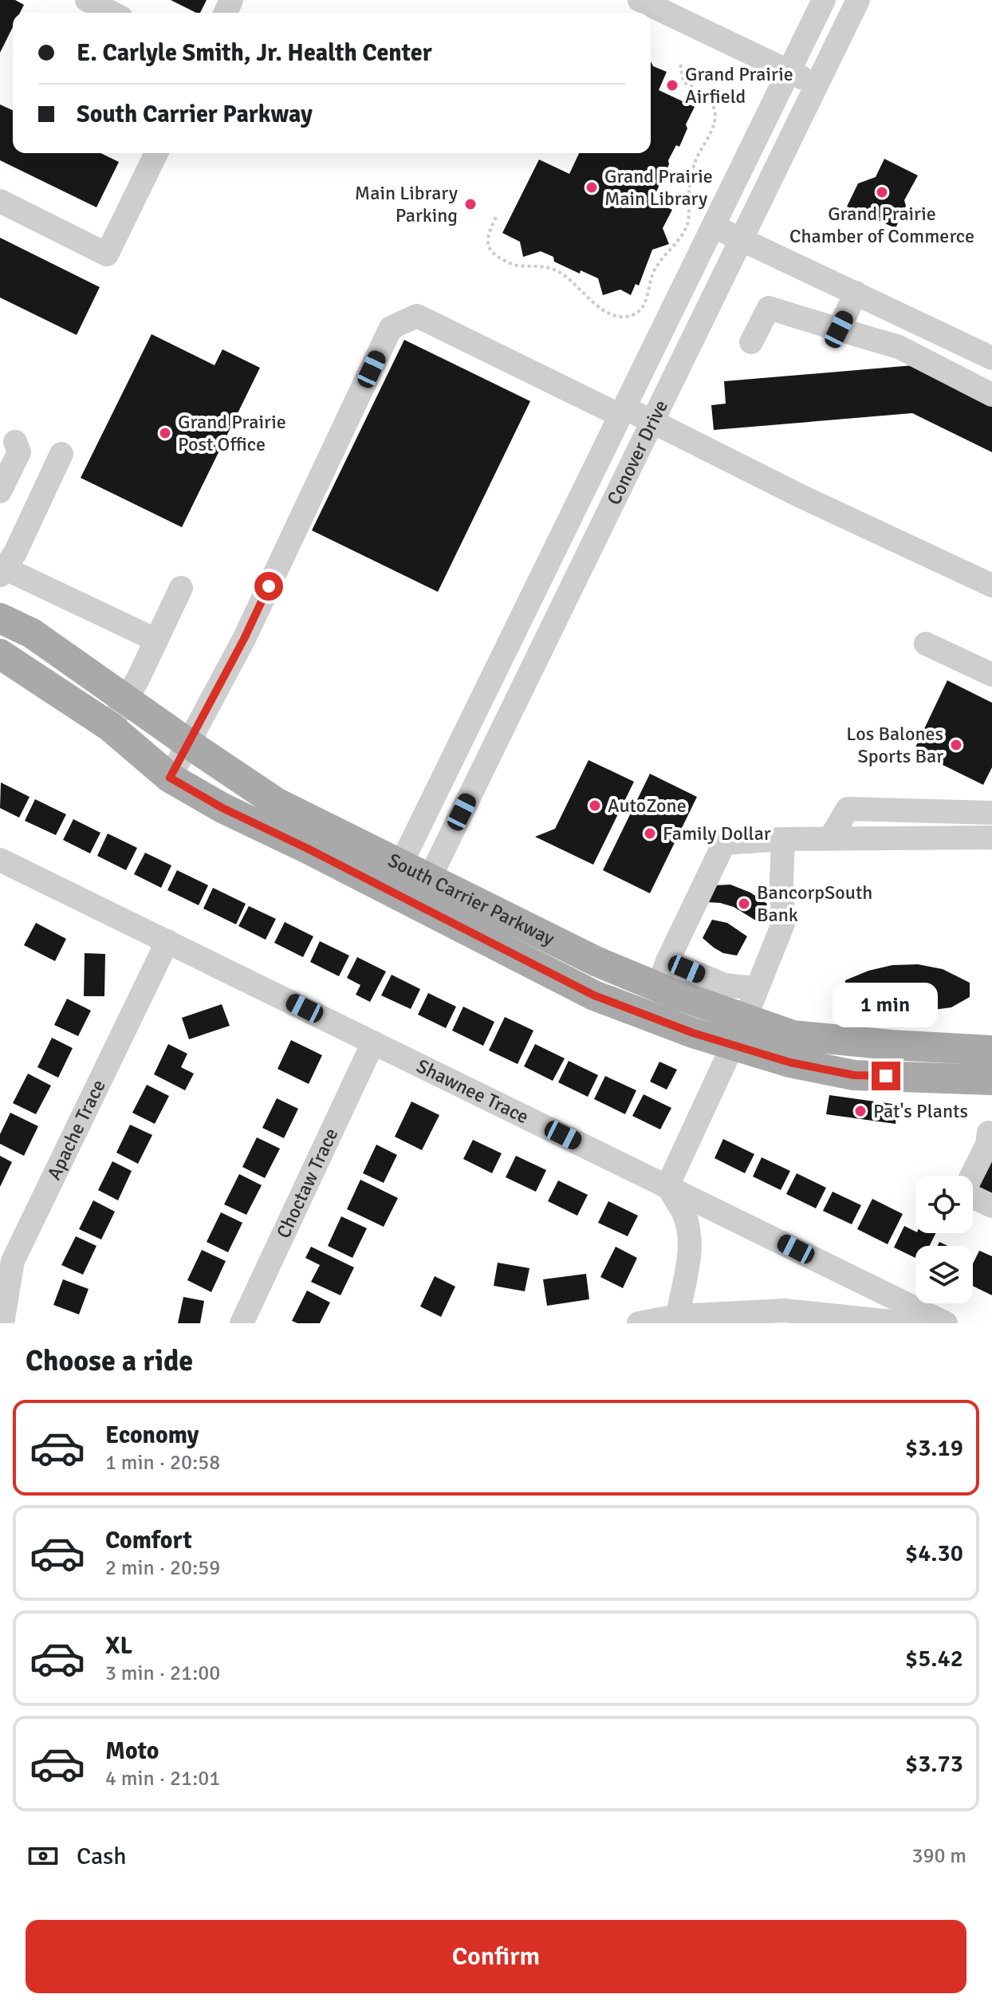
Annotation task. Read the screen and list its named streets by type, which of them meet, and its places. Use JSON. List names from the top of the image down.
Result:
{
  "streets": {
    "main road": ["South Carrier Parkway"],
    "street": [
      "Conover Drive",
      "Shawnee Trace",
      "Apache Trace",
      "Choctaw Trace"
    ]
  },
  "crossings": [
    ["Conover Drive", "South Carrier Parkway"],
    ["Shawnee Trace", "Apache Trace"],
    ["Shawnee Trace", "Choctaw Trace"]
  ],
  "places": [
    "Grand Prairie Airfield",
    "Grand Prairie Main Library",
    "Grand Prairie Chamber of Commerce",
    "Main Library Parking",
    "Grand Prairie Post Office",
    "Los Balones Sports Bar",
    "AutoZone",
    "Family Dollar",
    "BancorpSouth Bank",
    "Pat's Plants"
  ],
  "page": {
    "banner": ["E. Carlyle Smith, Jr. Health Center", "South Carrier Parkway"],
    "bubble": "1 min",
    "heading": "Choose a ride",
    "list": [
      {
        "name": "Economy",
        "note": "1 min · 20:58",
        "value": "$3.19"
      },
      {
        "name": "Comfort",
        "note": "2 min · 20:59",
        "value": "$4.30"
      },
      {
        "name": "XL",
        "note": "3 min · 21:00",
        "value": "$5.42"
      },
      {
        "name": "Moto",
        "note": "4 min · 21:01",
        "value": "$3.73"
      }
    ],
    "pay": ["Cash", "390 m"],
    "buttons": "Confirm"
  }
}
